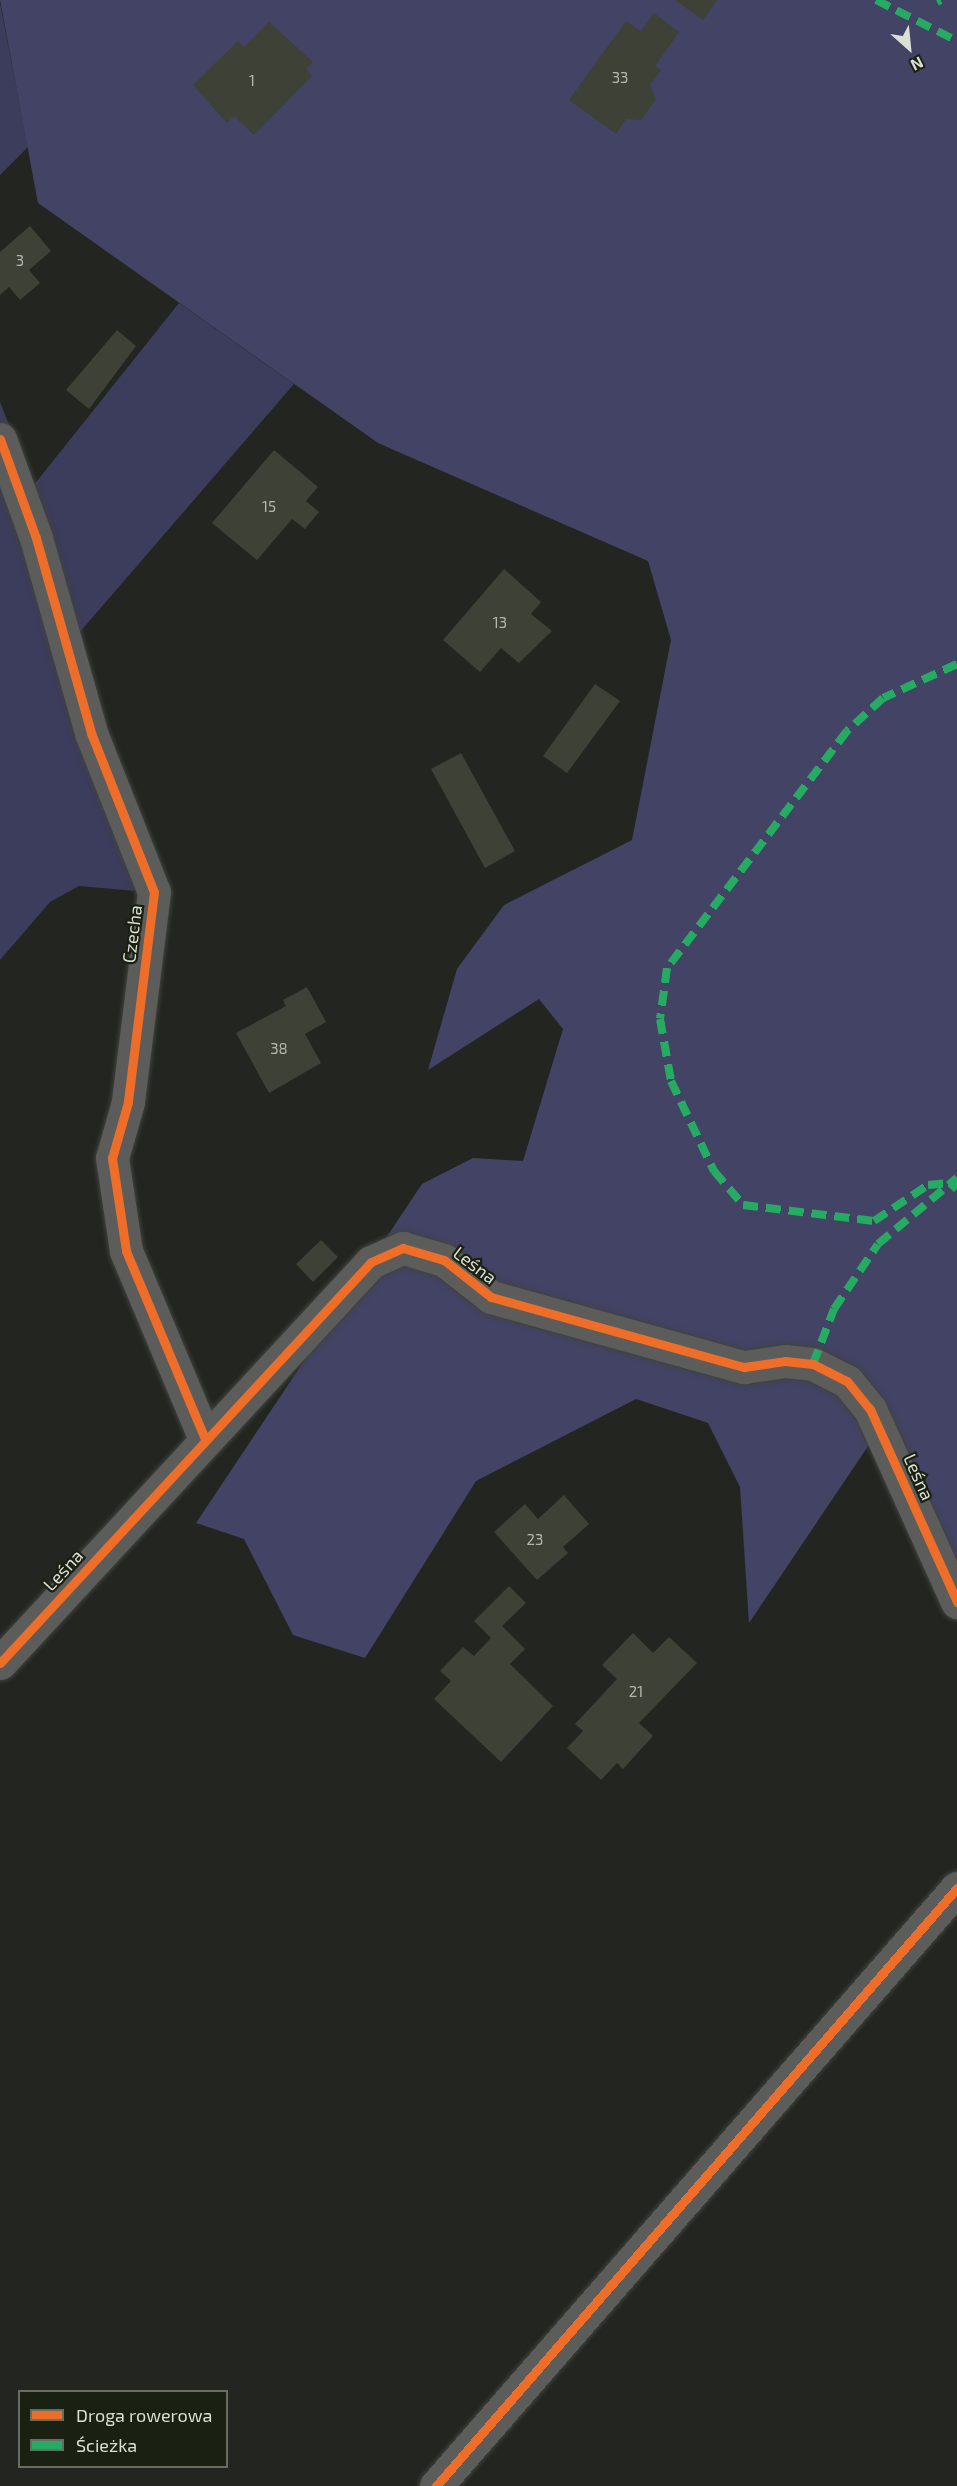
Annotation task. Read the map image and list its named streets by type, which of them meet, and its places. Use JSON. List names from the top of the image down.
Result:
{
  "streets": {
    "street": ["Czecha", "Leśna"]
  },
  "crossings": [
    ["Czecha", "Leśna"]
  ],
  "house_numbers": [
    "33",
    "1",
    "3",
    "15",
    "13",
    "38",
    "23",
    "21"
  ],
  "legend": ["Droga rowerowa", "Ścieżka"],
  "north": "bottom right"
}
